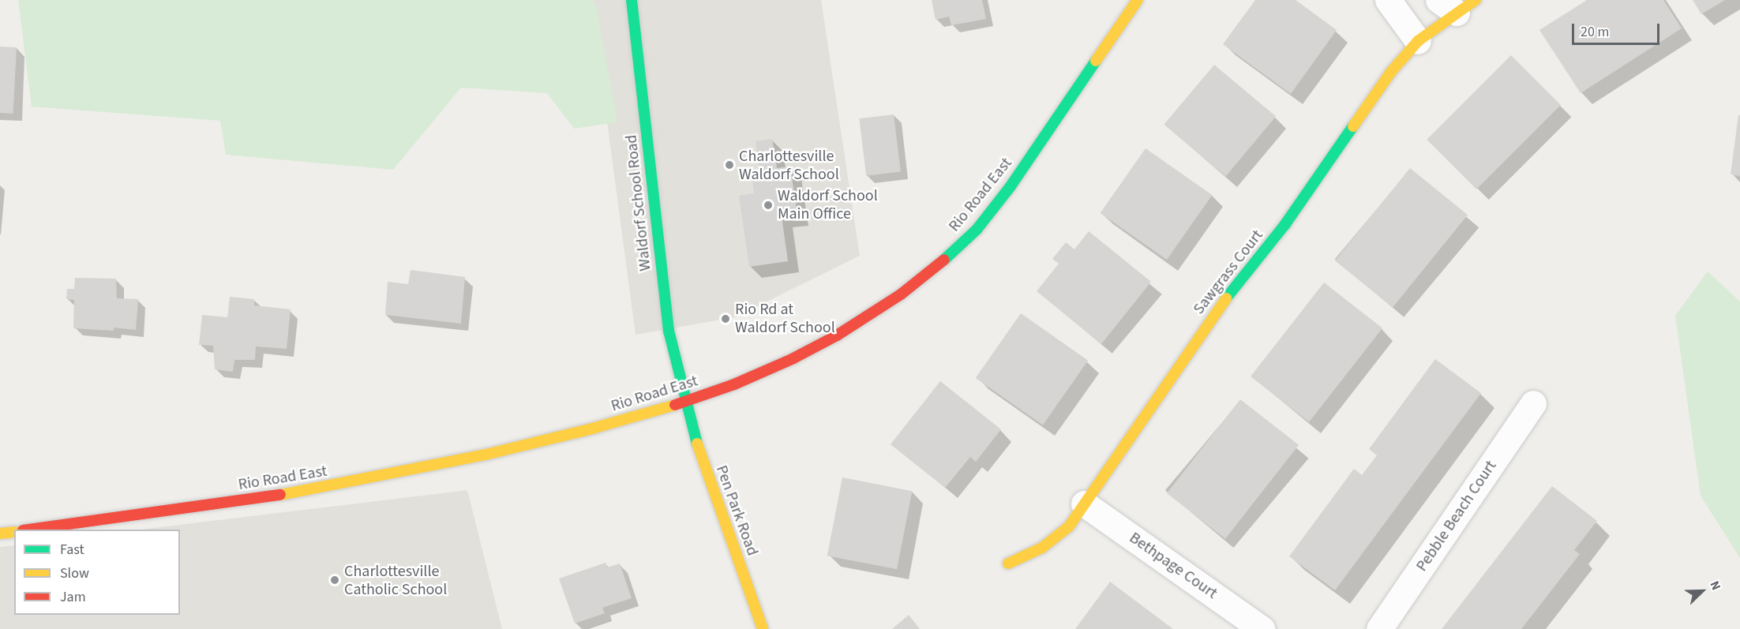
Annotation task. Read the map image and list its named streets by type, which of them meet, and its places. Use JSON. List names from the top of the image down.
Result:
{
  "streets": {
    "street": [
      "Rio Road East",
      "Waldorf School Road",
      "Sawgrass Court",
      "Pen Park Road",
      "Pebble Beach Court",
      "Bethpage Court"
    ]
  },
  "crossings": [
    ["Rio Road East", "Waldorf School Road"],
    ["Rio Road East", "Pen Park Road"],
    ["Waldorf School Road", "Pen Park Road"],
    ["Sawgrass Court", "Bethpage Court"]
  ],
  "places": [
    "Charlottesville Waldorf School",
    "Waldorf School Main Office",
    "Rio Rd at Waldorf School",
    "Charlottesville Catholic School"
  ],
  "legend": ["Fast", "Slow", "Jam"],
  "scale_bar": "20 m",
  "north": "top right"
}
